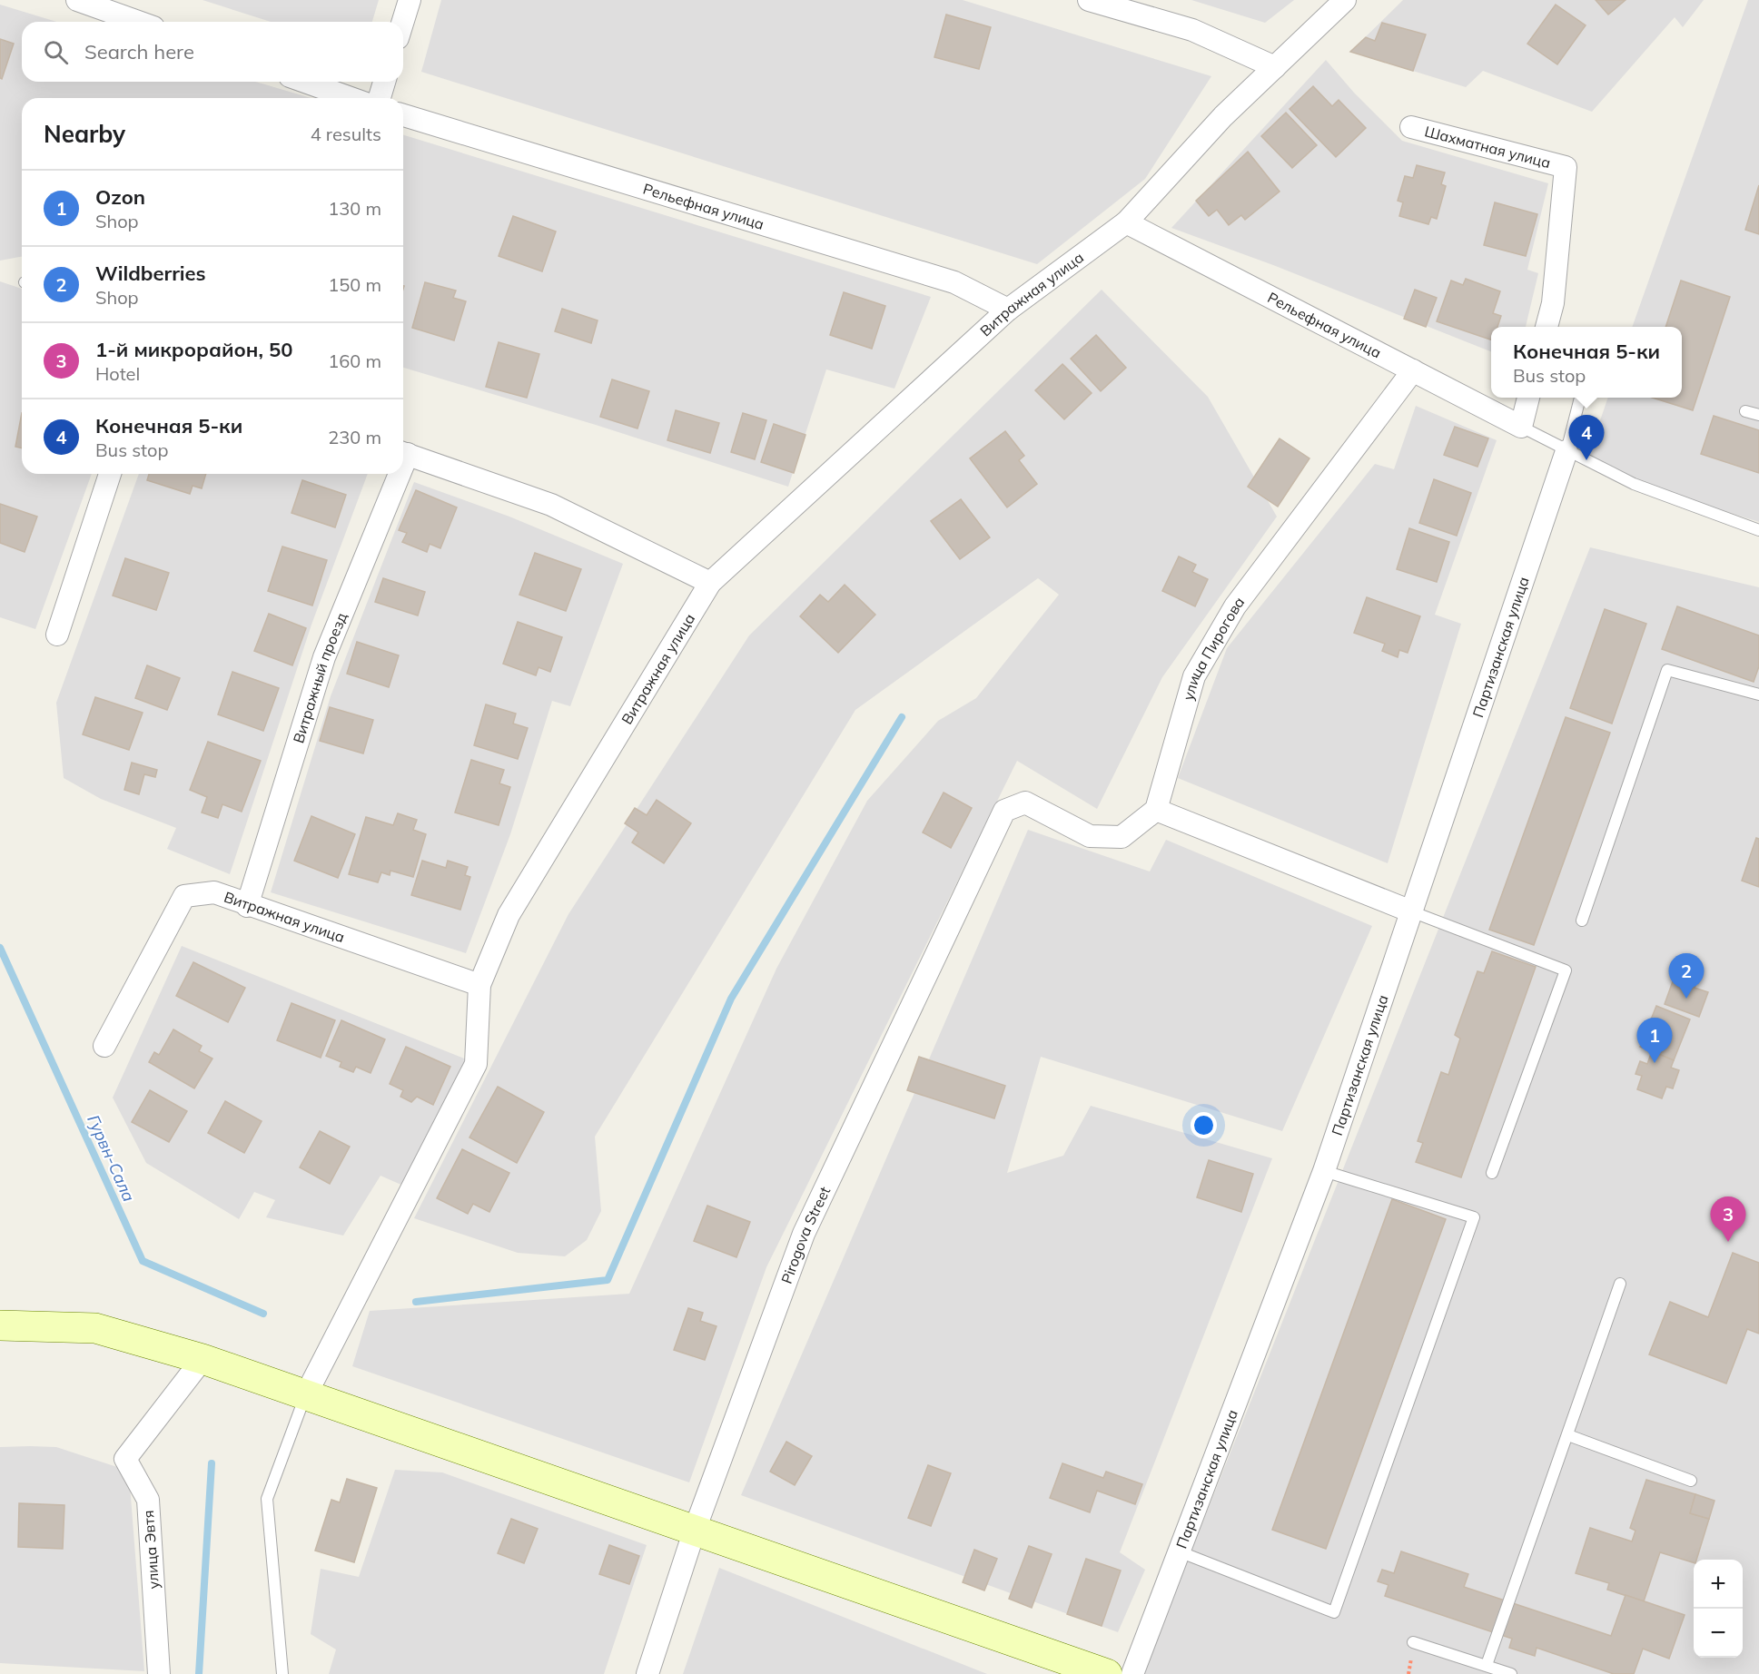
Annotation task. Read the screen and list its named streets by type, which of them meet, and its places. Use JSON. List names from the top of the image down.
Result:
{
  "streets": {
    "street": [
      "Шахматная улица",
      "Рельефная улица",
      "Витражная улица",
      "Партизанская улица",
      "улица Пирогова",
      "Витражный проезд",
      "Pirogova Street",
      "улица Эвтя"
    ]
  },
  "crossings": [
    ["Рельефная улица", "Витражная улица"],
    ["Рельефная улица", "улица Пирогова"],
    ["Витражная улица", "Витражный проезд"],
    ["улица Пирогова", "Pirogova Street"]
  ],
  "water": ["Гурвн-Сала"],
  "page": {
    "search": "Search here",
    "heading": ["Nearby", "4 results"],
    "list": [
      {
        "mark": "1",
        "name": "Ozon",
        "note": "Shop",
        "value": "130 m"
      },
      {
        "mark": "2",
        "name": "Wildberries",
        "note": "Shop",
        "value": "150 m"
      },
      {
        "mark": "3",
        "name": "1-й микрорайон, 50",
        "note": "Hotel",
        "value": "160 m"
      },
      {
        "mark": "4",
        "name": "Конечная 5-ки",
        "note": "Bus stop",
        "value": "230 m"
      }
    ],
    "popup": ["Конечная 5-ки", "Bus stop"],
    "pins": [
      "4",
      "2",
      "1",
      "3"
    ],
    "map_buttons": ["+", "−"]
  }
}
